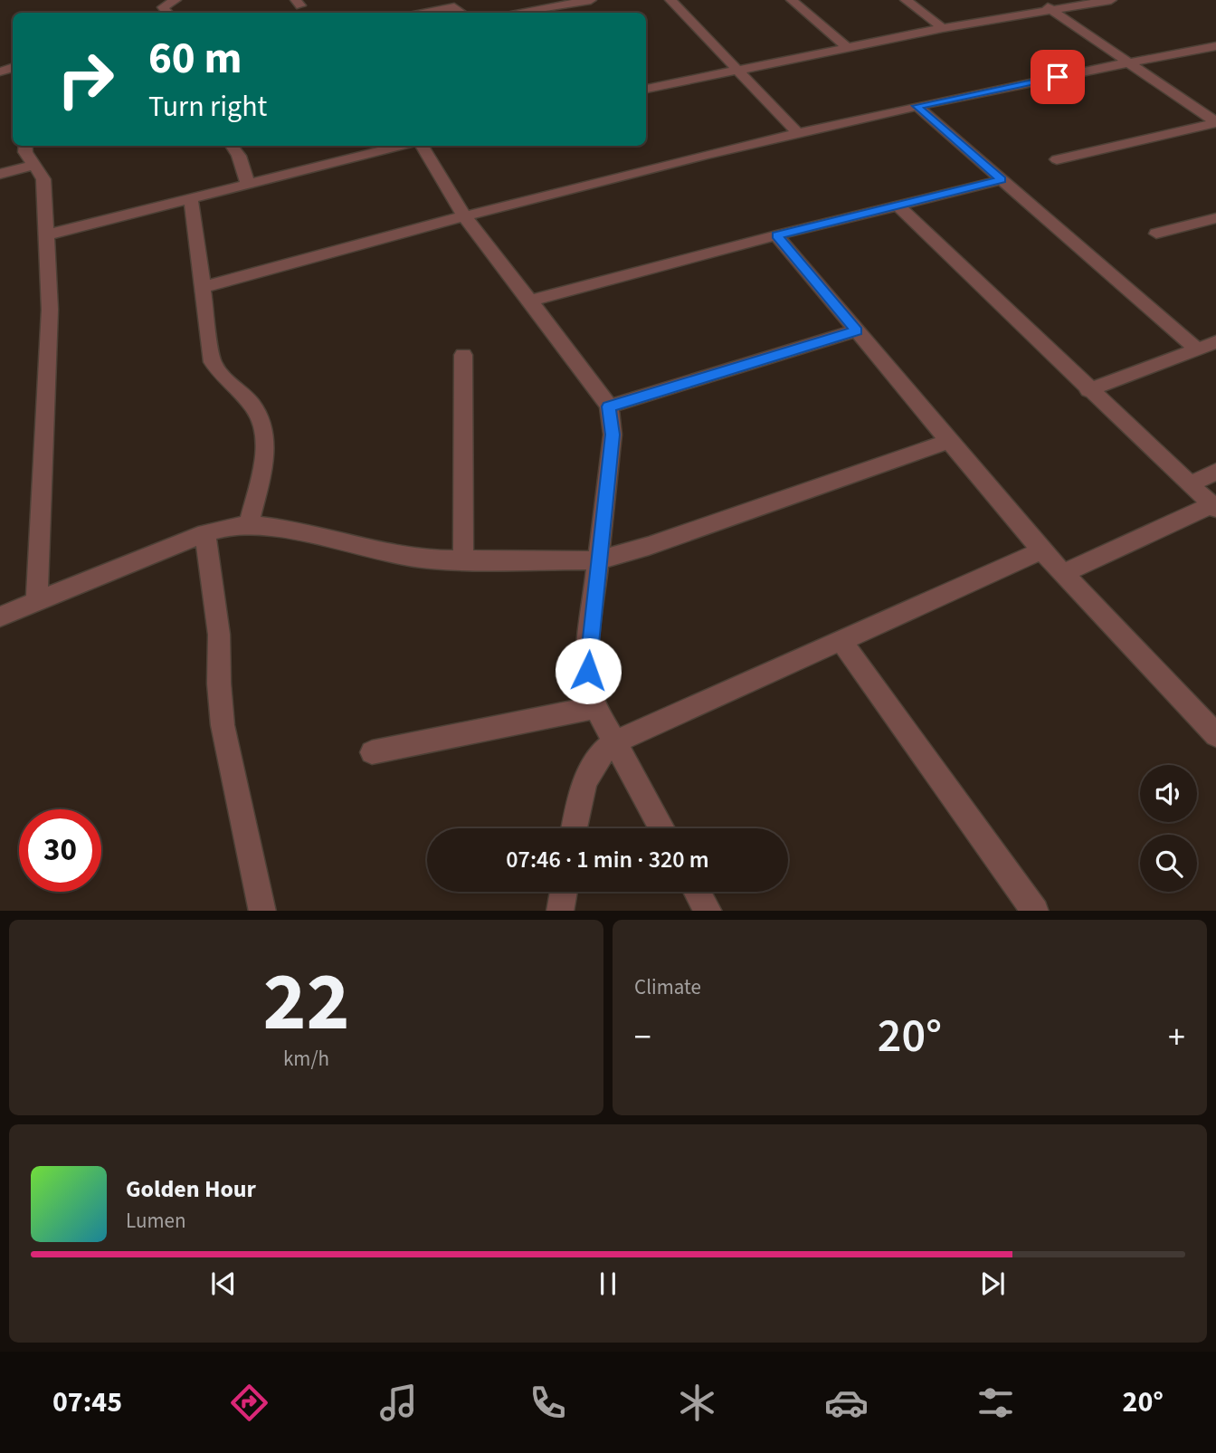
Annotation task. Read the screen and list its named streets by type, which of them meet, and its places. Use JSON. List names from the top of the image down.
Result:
{
  "page": {
    "turn": ["60 m", "Turn right"],
    "limit": "30",
    "trip": "07:46 · 1 min · 320 m",
    "tile": [
      ["22", "km/h"],
      "Climate"
    ],
    "heat": ["−", "20°", "+"],
    "song": ["Golden Hour", "Lumen"],
    "tabs": ["07:45", "20°"]
  }
}
